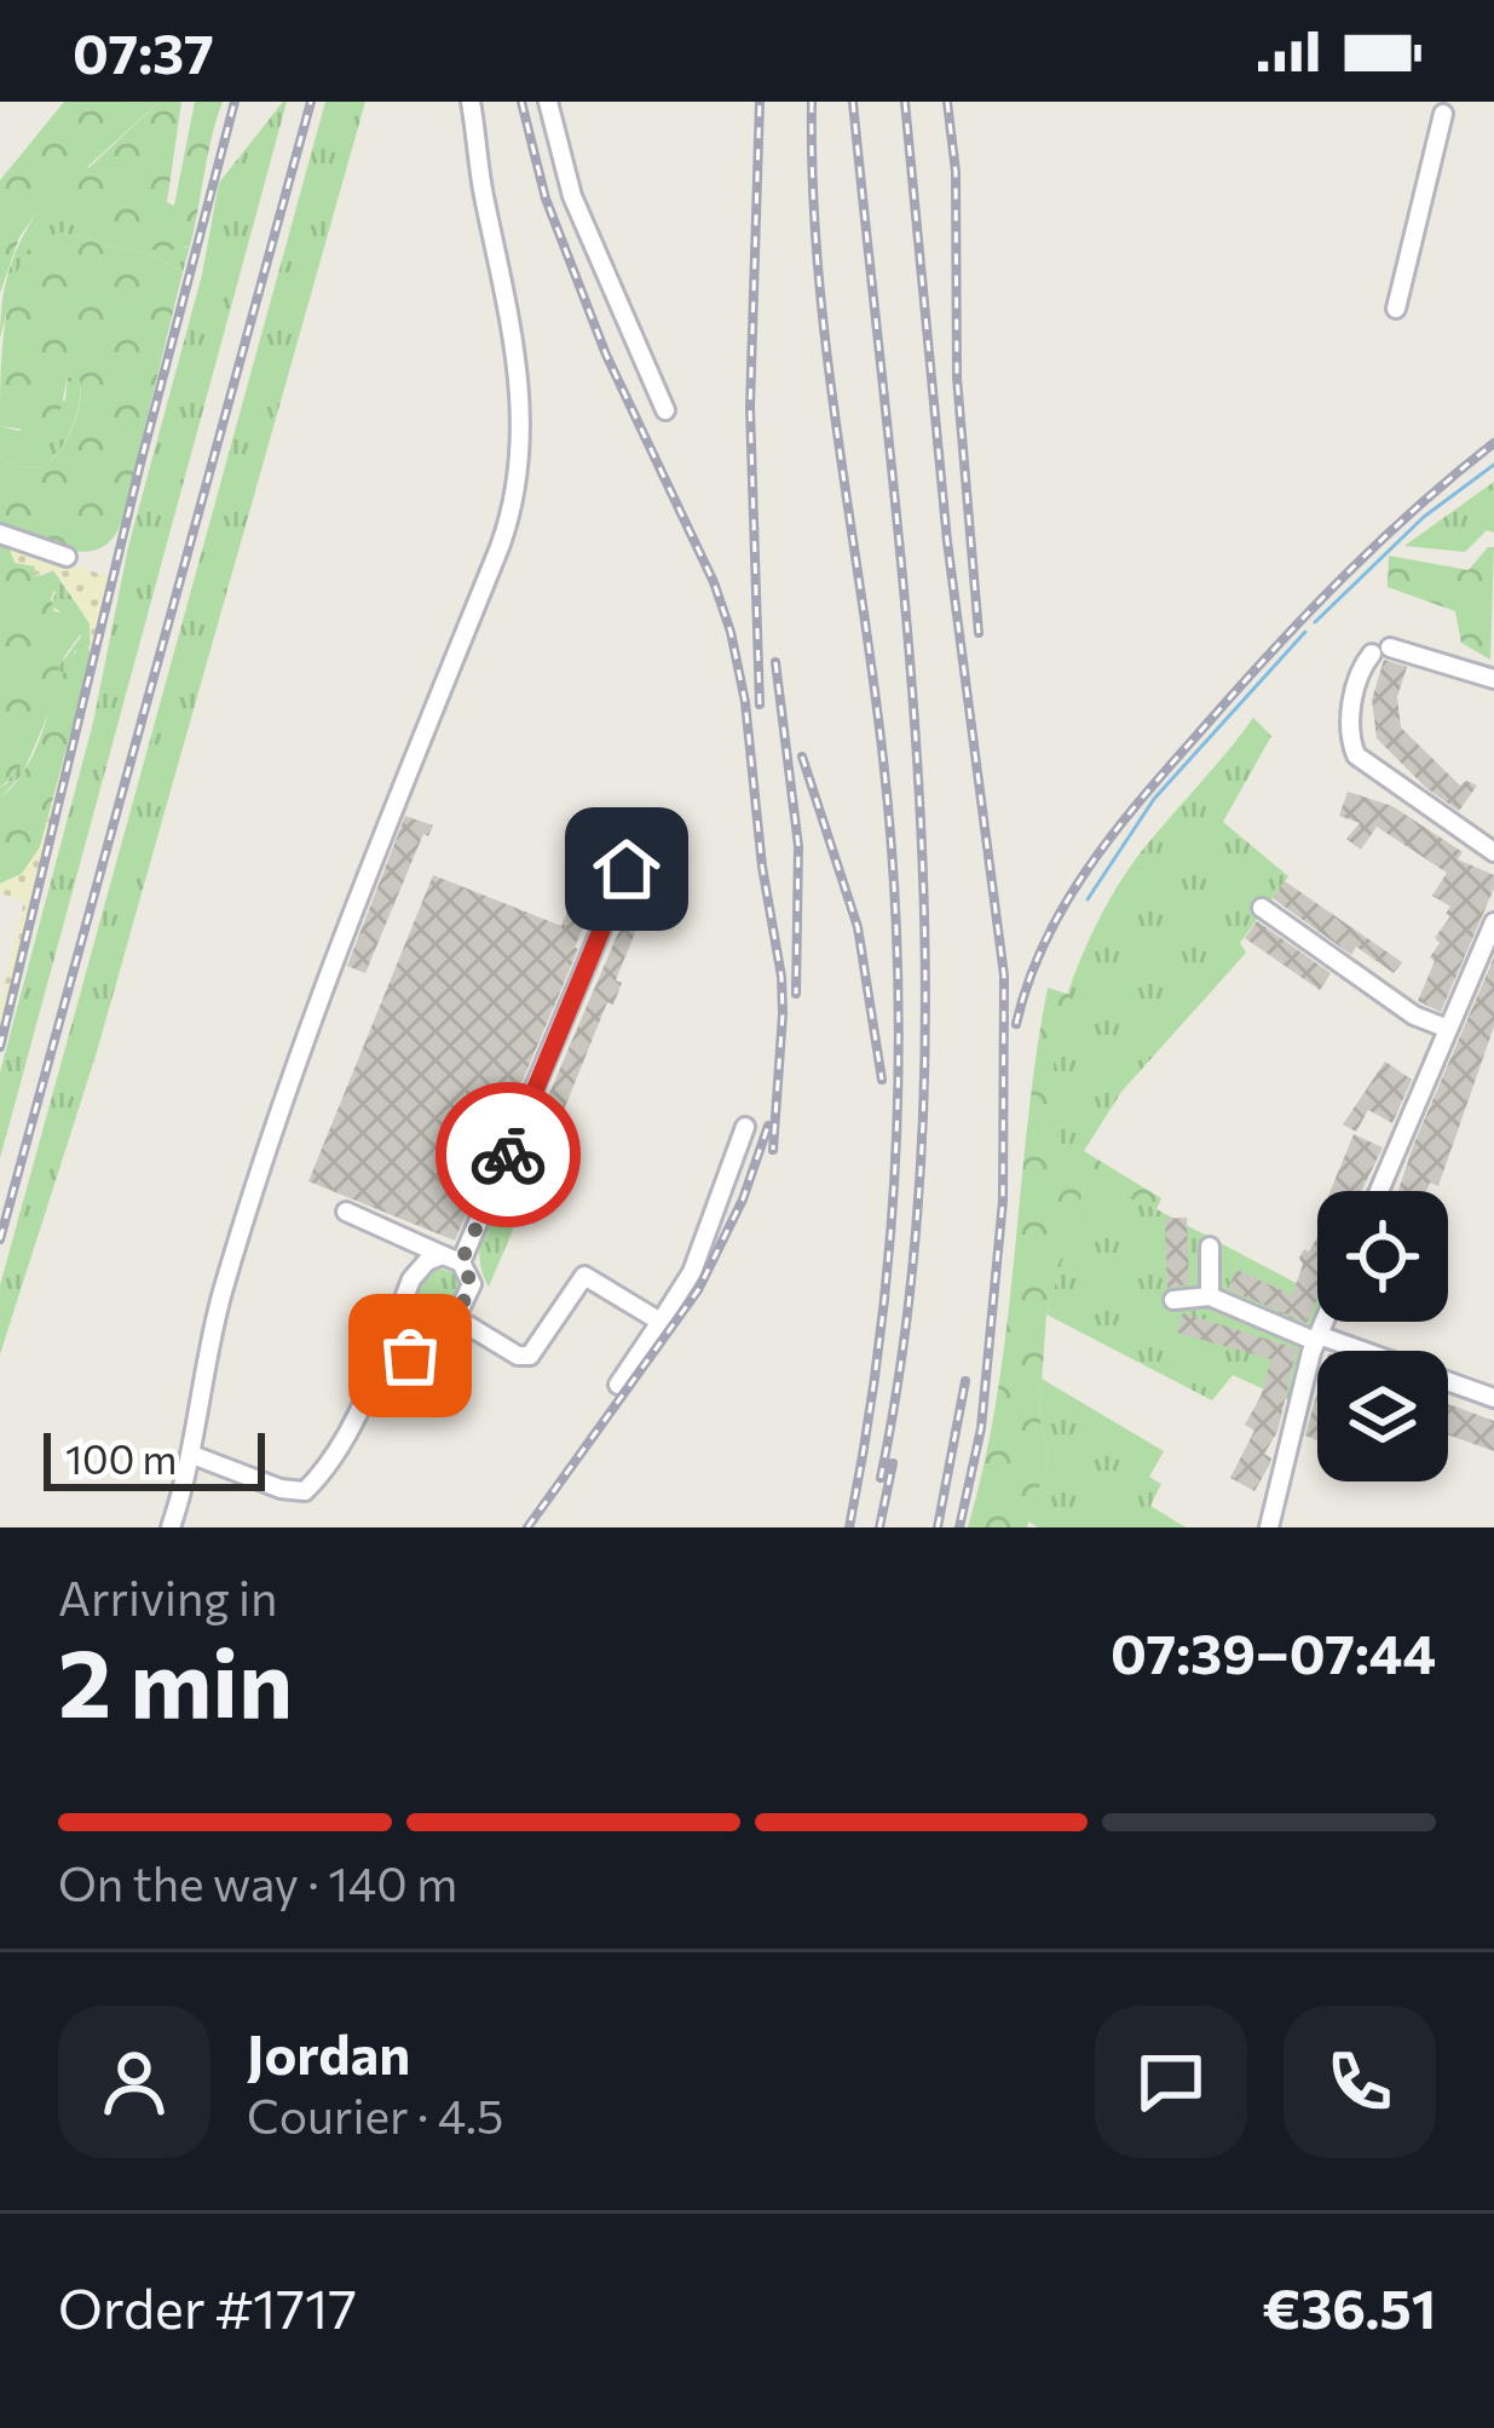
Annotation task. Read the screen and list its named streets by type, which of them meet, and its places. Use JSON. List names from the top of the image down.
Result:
{
  "scale_bar": "100 m",
  "page": {
    "status": "07:37",
    "scale": "100 m",
    "heading": ["2 min", "Arriving in", "07:39–07:44"],
    "panel": [
      "Jordan",
      "Courier · 4.5",
      "Order #1717",
      "€36.51"
    ],
    "bar": "On the way · 140 m"
  }
}
